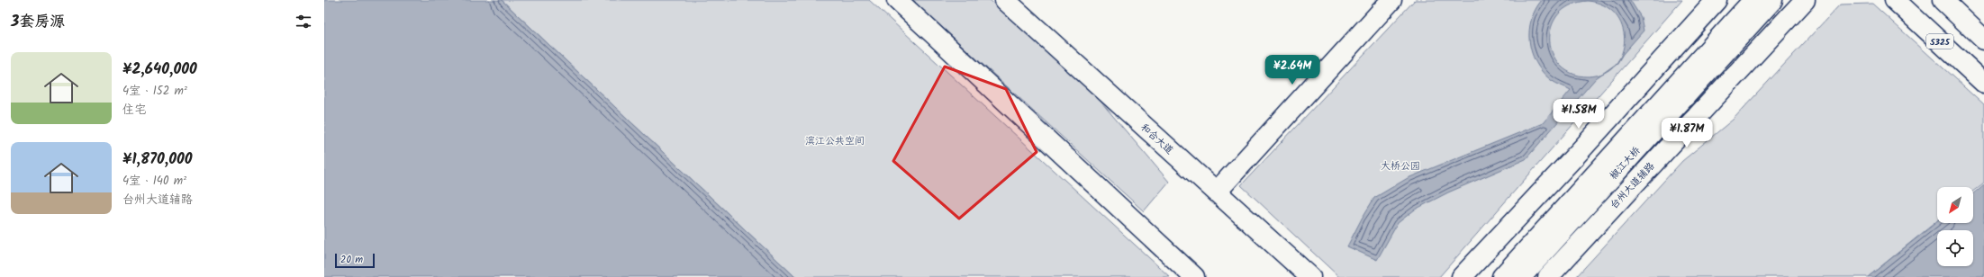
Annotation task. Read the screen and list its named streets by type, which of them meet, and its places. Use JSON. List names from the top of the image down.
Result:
{
  "streets": {
    "main road": [
      "S325",
      "和合大道",
      "椒江大桥",
      "台州大道辅路"
    ]
  },
  "parks": ["滨江公共空间", "大桥公园"],
  "scale_bar": "20 m",
  "north": "bottom left",
  "page": {
    "heading": "3套房源",
    "list": [
      {
        "name": "¥2,640,000",
        "note": "4室 · 152 m² · 住宅"
      },
      {
        "name": "¥1,870,000",
        "note": "4室 · 140 m² · 台州大道辅路"
      }
    ],
    "price": ["¥2.64M", "¥1.58M", "¥1.87M"],
    "scale": "20 m"
  }
}
